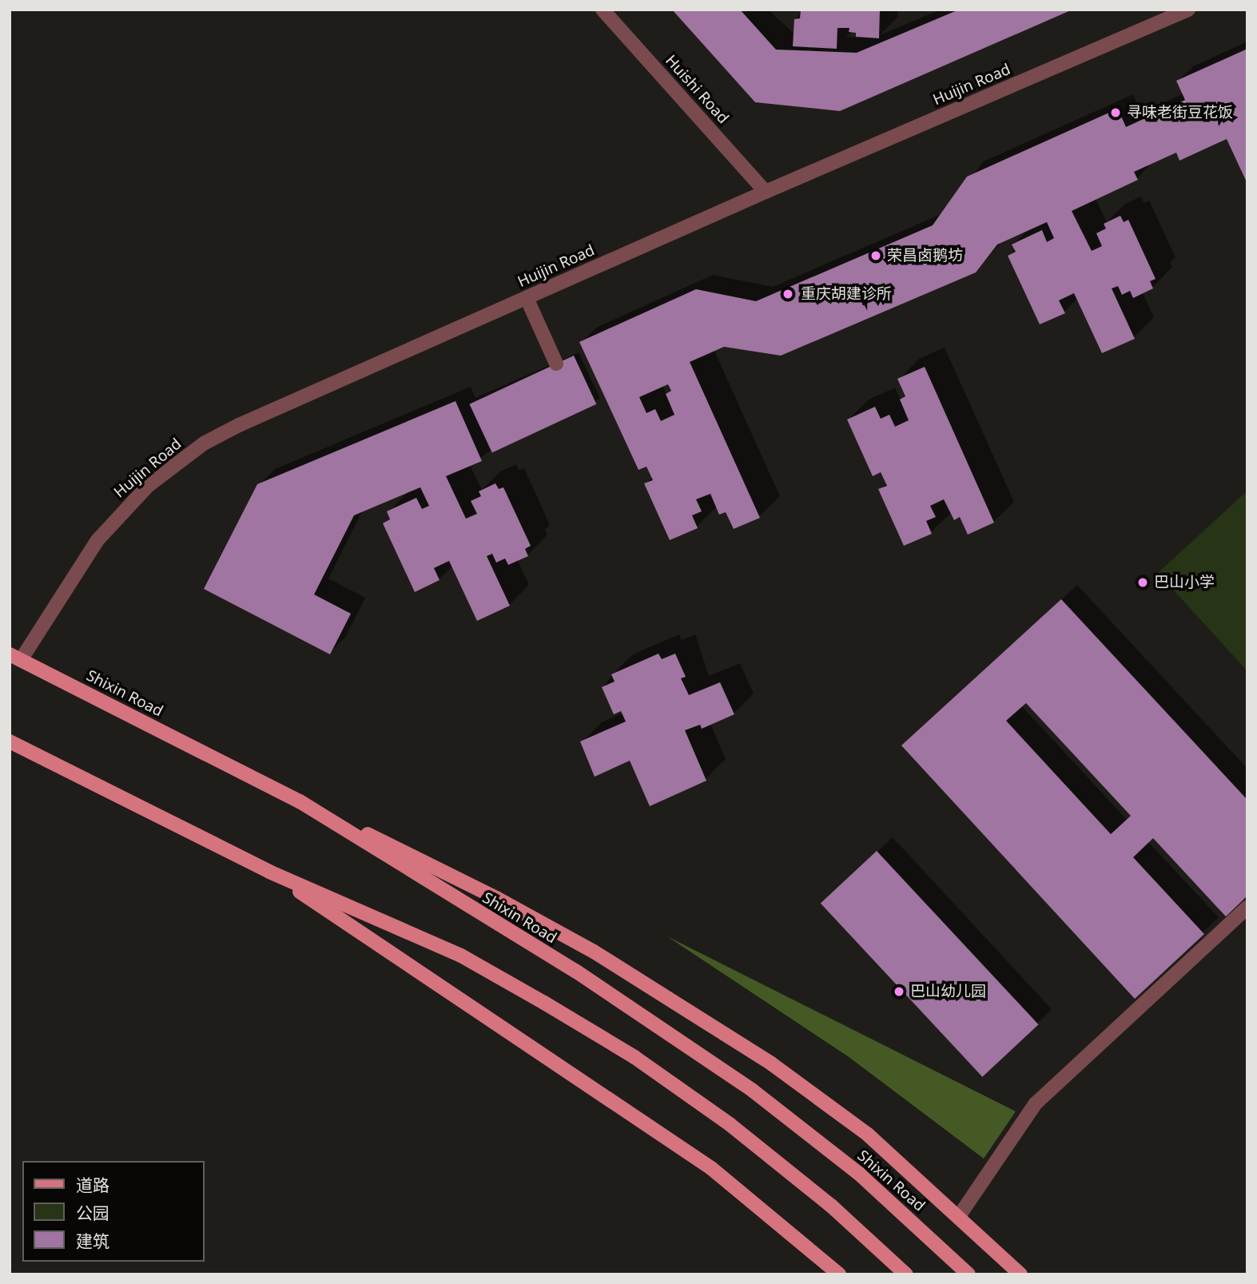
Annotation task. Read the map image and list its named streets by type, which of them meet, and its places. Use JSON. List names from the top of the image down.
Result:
{
  "streets": {
    "main road": ["Shixin Road"],
    "street": ["Huijin Road", "Huishi Road"]
  },
  "crossings": [
    ["Huijin Road", "Huishi Road"],
    ["Huijin Road", "Shixin Road"]
  ],
  "places": [
    "寻味老街豆花饭",
    "荣昌卤鹅坊",
    "重庆胡建诊所",
    "巴山小学",
    "巴山幼儿园"
  ],
  "legend": ["道路", "公园", "建筑"]
}
